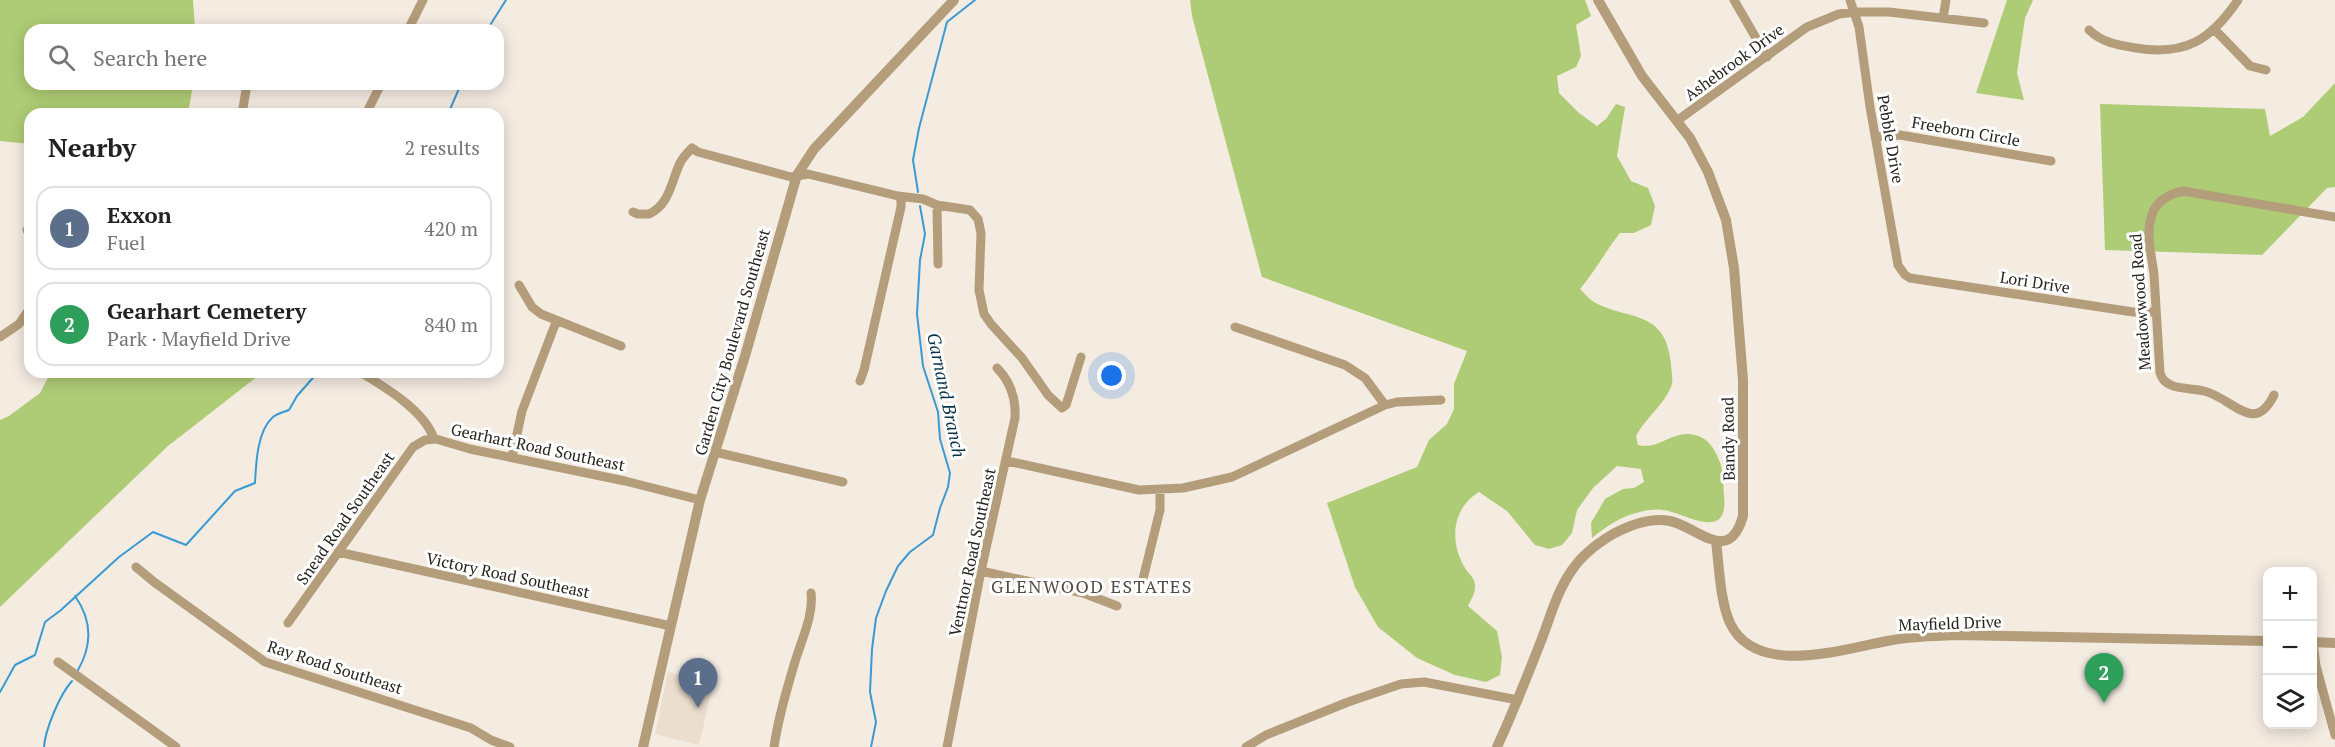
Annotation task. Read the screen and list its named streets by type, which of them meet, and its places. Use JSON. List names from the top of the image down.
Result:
{
  "streets": {
    "street": [
      "Ashebrook Drive",
      "Freeborn Circle",
      "Pebble Drive",
      "Lori Drive",
      "Meadowwood Road",
      "Garden City Boulevard Southeast",
      "Bandy Road",
      "Gearhart Road Southeast",
      "Snead Road Southeast",
      "Ventnor Road Southeast",
      "Victory Road Southeast",
      "Mayfield Drive",
      "Ray Road Southeast"
    ]
  },
  "crossings": [
    ["Ashebrook Drive", "Pebble Drive"],
    ["Ashebrook Drive", "Bandy Road"],
    ["Freeborn Circle", "Pebble Drive"],
    ["Pebble Drive", "Lori Drive"],
    ["Lori Drive", "Meadowwood Road"],
    ["Garden City Boulevard Southeast", "Gearhart Road Southeast"],
    ["Garden City Boulevard Southeast", "Victory Road Southeast"],
    ["Bandy Road", "Mayfield Drive"],
    ["Gearhart Road Southeast", "Snead Road Southeast"],
    ["Snead Road Southeast", "Victory Road Southeast"]
  ],
  "districts": ["GLENWOOD ESTATES"],
  "water": ["Garnand Branch"],
  "page": {
    "search": "Search here",
    "heading": ["Nearby", "2 results"],
    "list": [
      {
        "mark": "1",
        "name": "Exxon",
        "note": "Fuel",
        "value": "420 m"
      },
      {
        "mark": "2",
        "name": "Gearhart Cemetery",
        "note": "Park · Mayfield Drive",
        "value": "840 m"
      }
    ],
    "map_buttons": ["+", "−"],
    "pins": ["2", "1"]
  }
}
